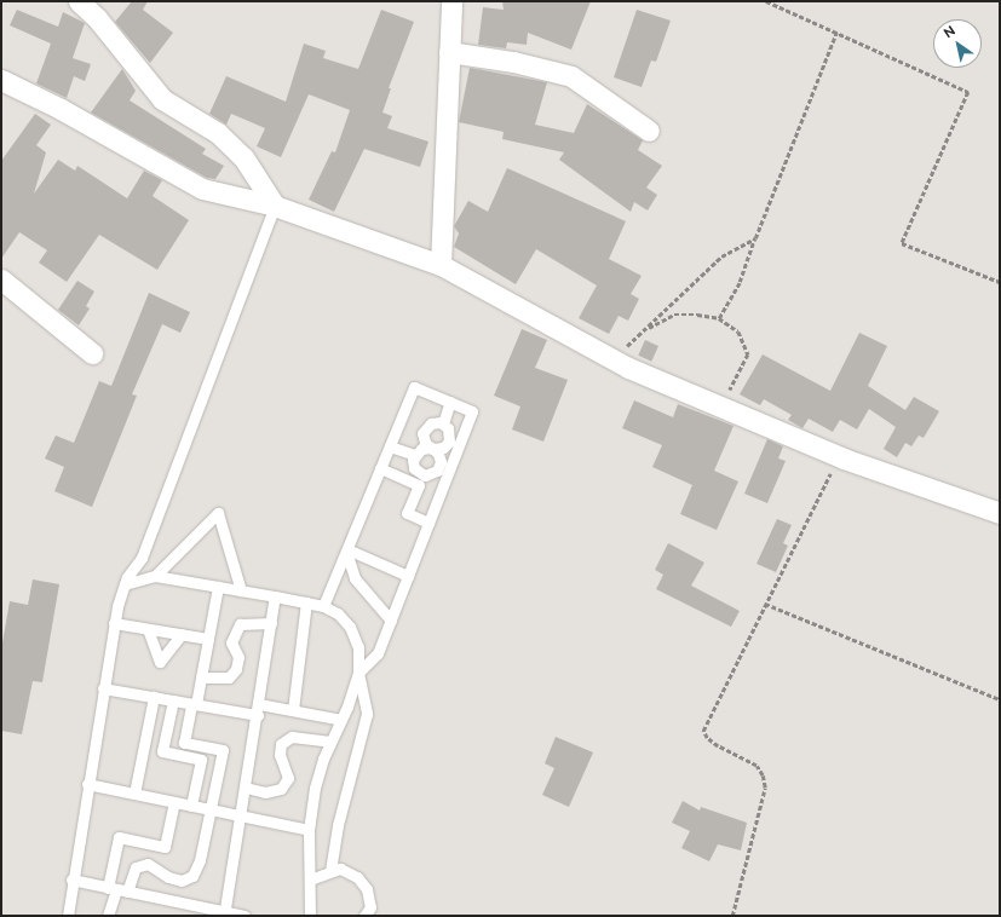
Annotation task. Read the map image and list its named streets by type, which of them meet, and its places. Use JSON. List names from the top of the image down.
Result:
{
  "north": "top left"
}
